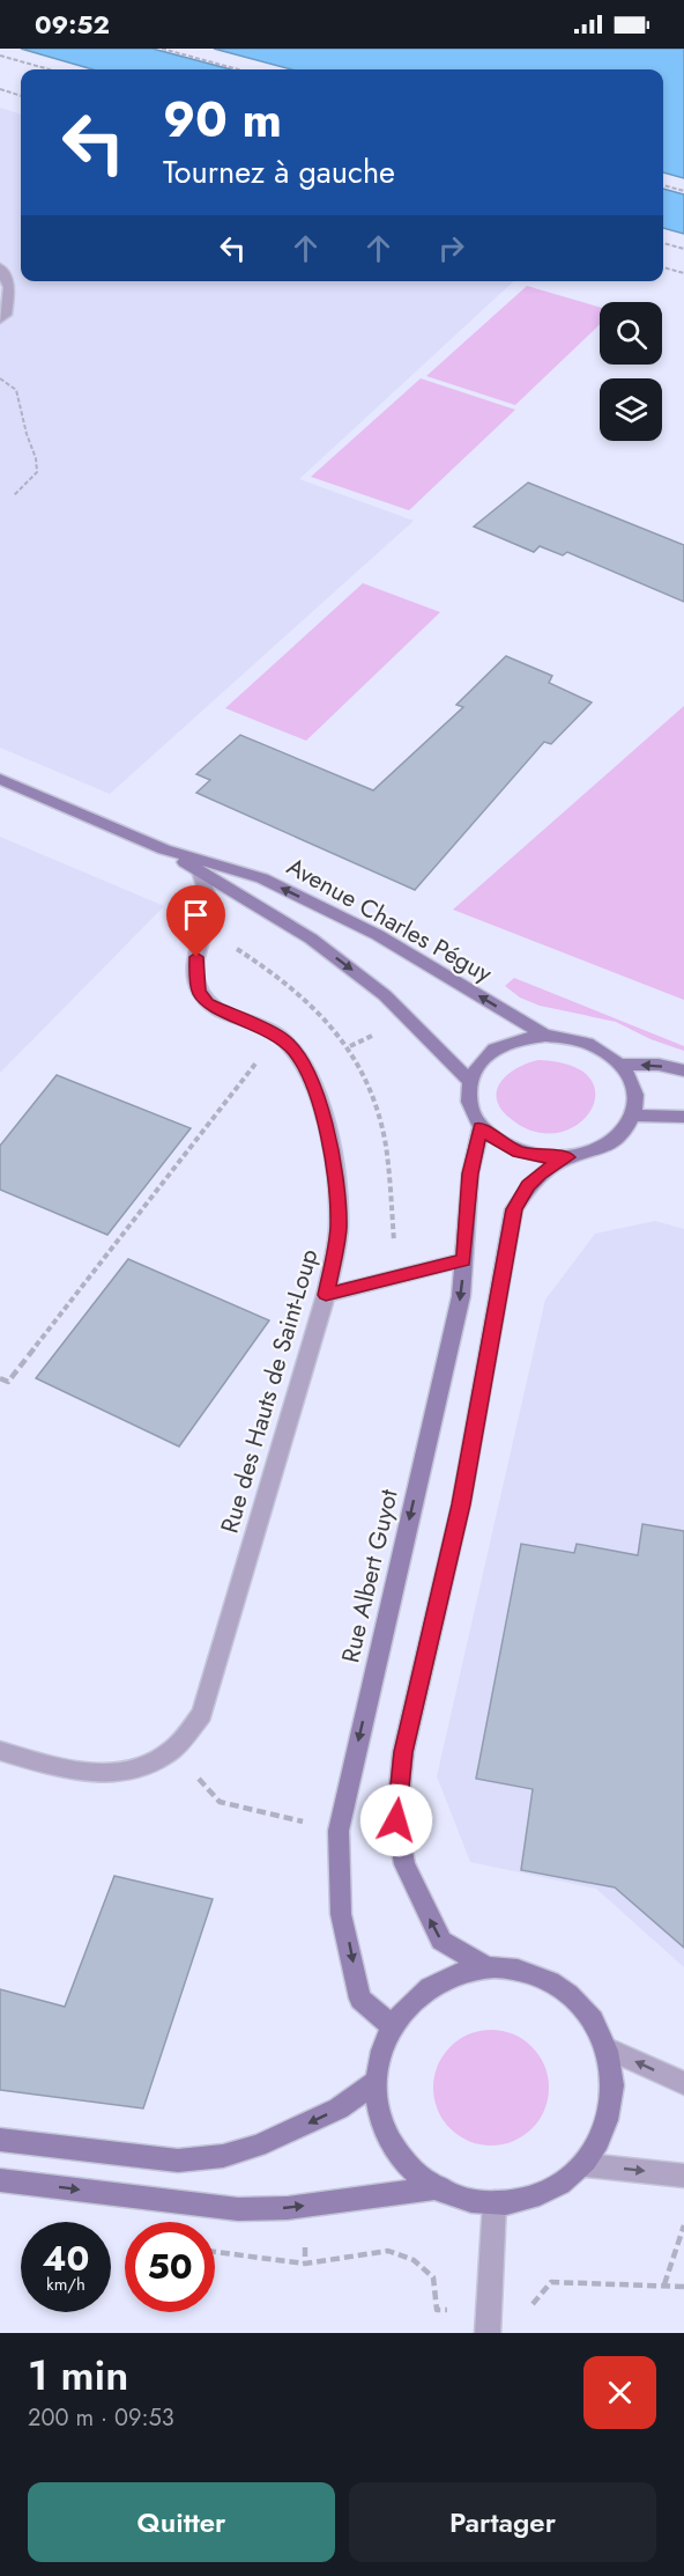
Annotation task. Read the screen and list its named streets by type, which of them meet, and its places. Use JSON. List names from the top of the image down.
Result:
{
  "streets": {
    "main road": ["Avenue Charles Péguy", "Rue Albert Guyot"],
    "street": ["Rue des Hauts de Saint-Loup"]
  },
  "crossings": [
    ["Avenue Charles Péguy", "Rue des Hauts de Saint-Loup"],
    ["Avenue Charles Péguy", "Rue Albert Guyot"]
  ],
  "page": {
    "status": "09:52",
    "turn": ["90 m", "Tournez à gauche"],
    "speed": "40 km/h",
    "limit": "50",
    "heading": ["1 min", "200 m · 09:53"],
    "buttons": ["Quitter", "Partager"]
  }
}
